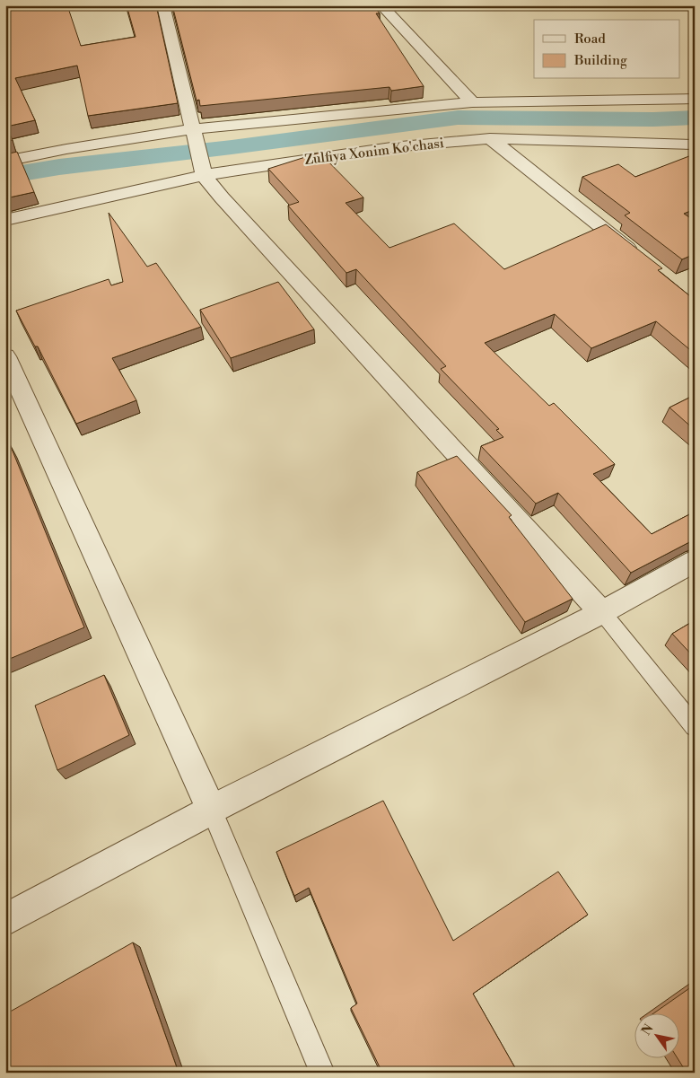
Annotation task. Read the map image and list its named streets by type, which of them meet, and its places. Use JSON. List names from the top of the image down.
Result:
{
  "streets": {
    "street": ["Zulfiya Xonim Ko'chasi"]
  },
  "legend": ["Road", "Building"],
  "north": "top left"
}
